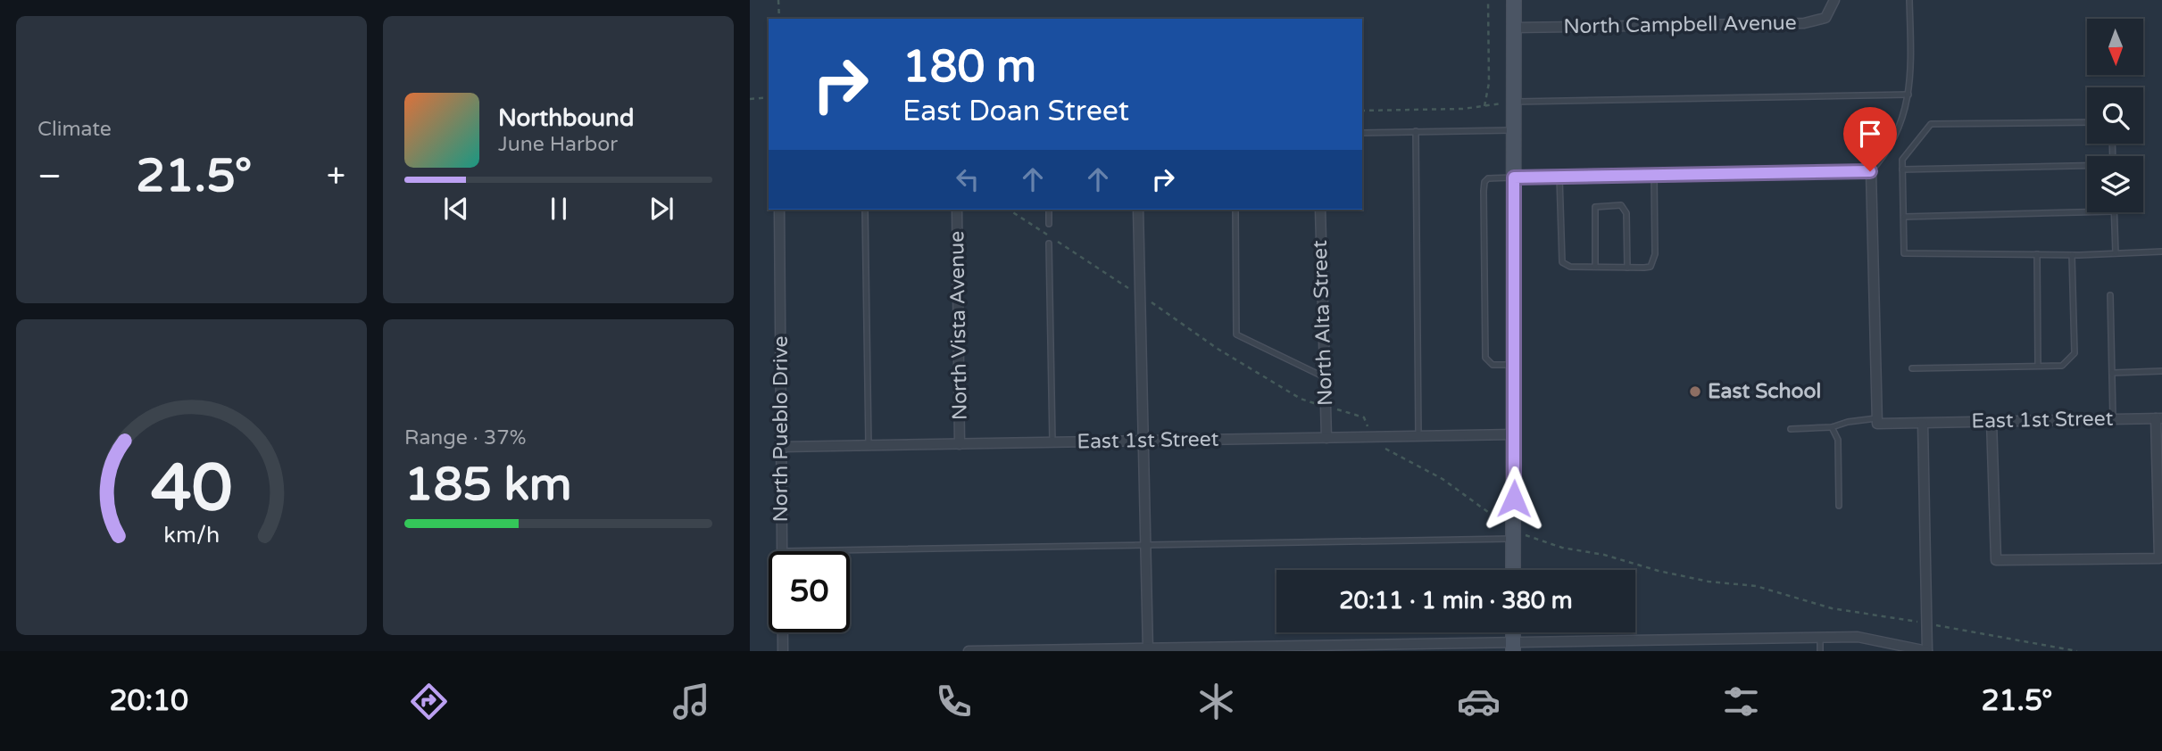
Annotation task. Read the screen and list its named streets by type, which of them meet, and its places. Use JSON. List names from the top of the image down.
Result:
{
  "streets": {
    "street": [
      "North Campbell Avenue",
      "North Alta Street",
      "North Vista Avenue",
      "East 1st Street",
      "North Pueblo Drive"
    ]
  },
  "crossings": [
    ["North Alta Street", "East 1st Street"],
    ["North Vista Avenue", "East 1st Street"],
    ["East 1st Street", "North Pueblo Drive"]
  ],
  "places": ["East School"],
  "north": "bottom",
  "page": {
    "tile": [
      "Climate",
      ["Range · 37%", "185 km"]
    ],
    "turn": ["180 m", "East Doan Street"],
    "song": ["Northbound", "June Harbor"],
    "heat": ["−", "21.5°", "+"],
    "limit": "50",
    "trip": "20:11 · 1 min · 380 m",
    "tabs": ["20:10", "21.5°"],
    "gauge": ["40", "km/h"]
  }
}
